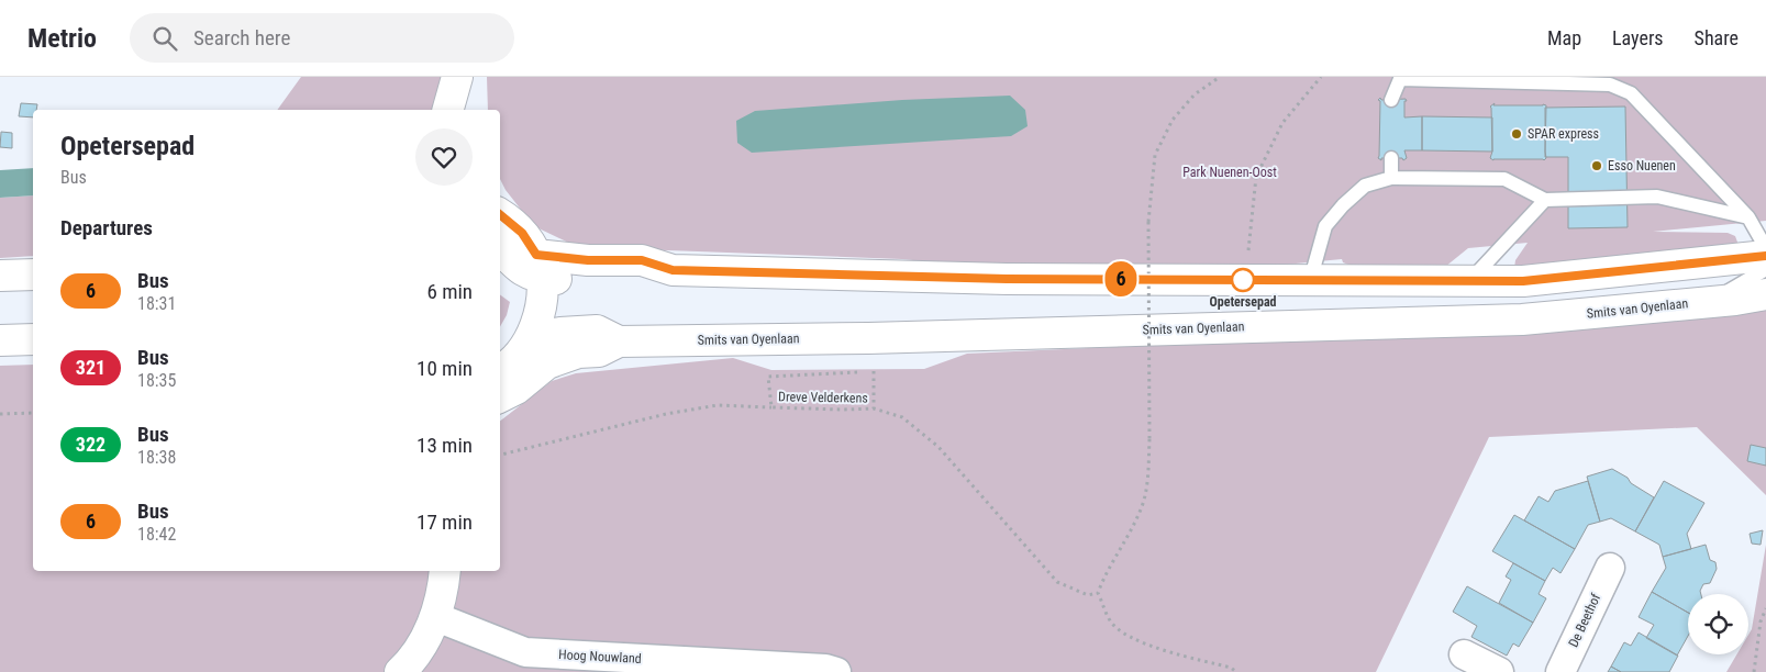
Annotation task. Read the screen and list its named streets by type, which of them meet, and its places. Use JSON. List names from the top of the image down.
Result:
{
  "streets": {
    "main road": ["Smits van Oyenlaan"],
    "street": ["De Beethof", "Hoog Nouwland"],
    "path": ["Dreve Velderkens"]
  },
  "crossings": [
    ["Smits van Oyenlaan", "Dreve Velderkens"]
  ],
  "parks": ["Park Nuenen-Oost"],
  "places": ["SPAR express", "Esso Nuenen", "Opetersepad"],
  "lines": ["bus line 6"],
  "page": {
    "header": "Metrio",
    "search": "Search here",
    "nav": ["Map", "Layers", "Share"],
    "on_map": "6",
    "heading": [
      ["Opetersepad", "Bus"],
      "Departures"
    ],
    "list": [
      {
        "mark": "6",
        "name": "Bus",
        "note": "18:31",
        "value": "6 min"
      },
      {
        "mark": "321",
        "name": "Bus",
        "note": "18:35",
        "value": "10 min"
      },
      {
        "mark": "322",
        "name": "Bus",
        "note": "18:38",
        "value": "13 min"
      },
      {
        "mark": "6",
        "name": "Bus",
        "note": "18:42",
        "value": "17 min"
      }
    ]
  }
}
